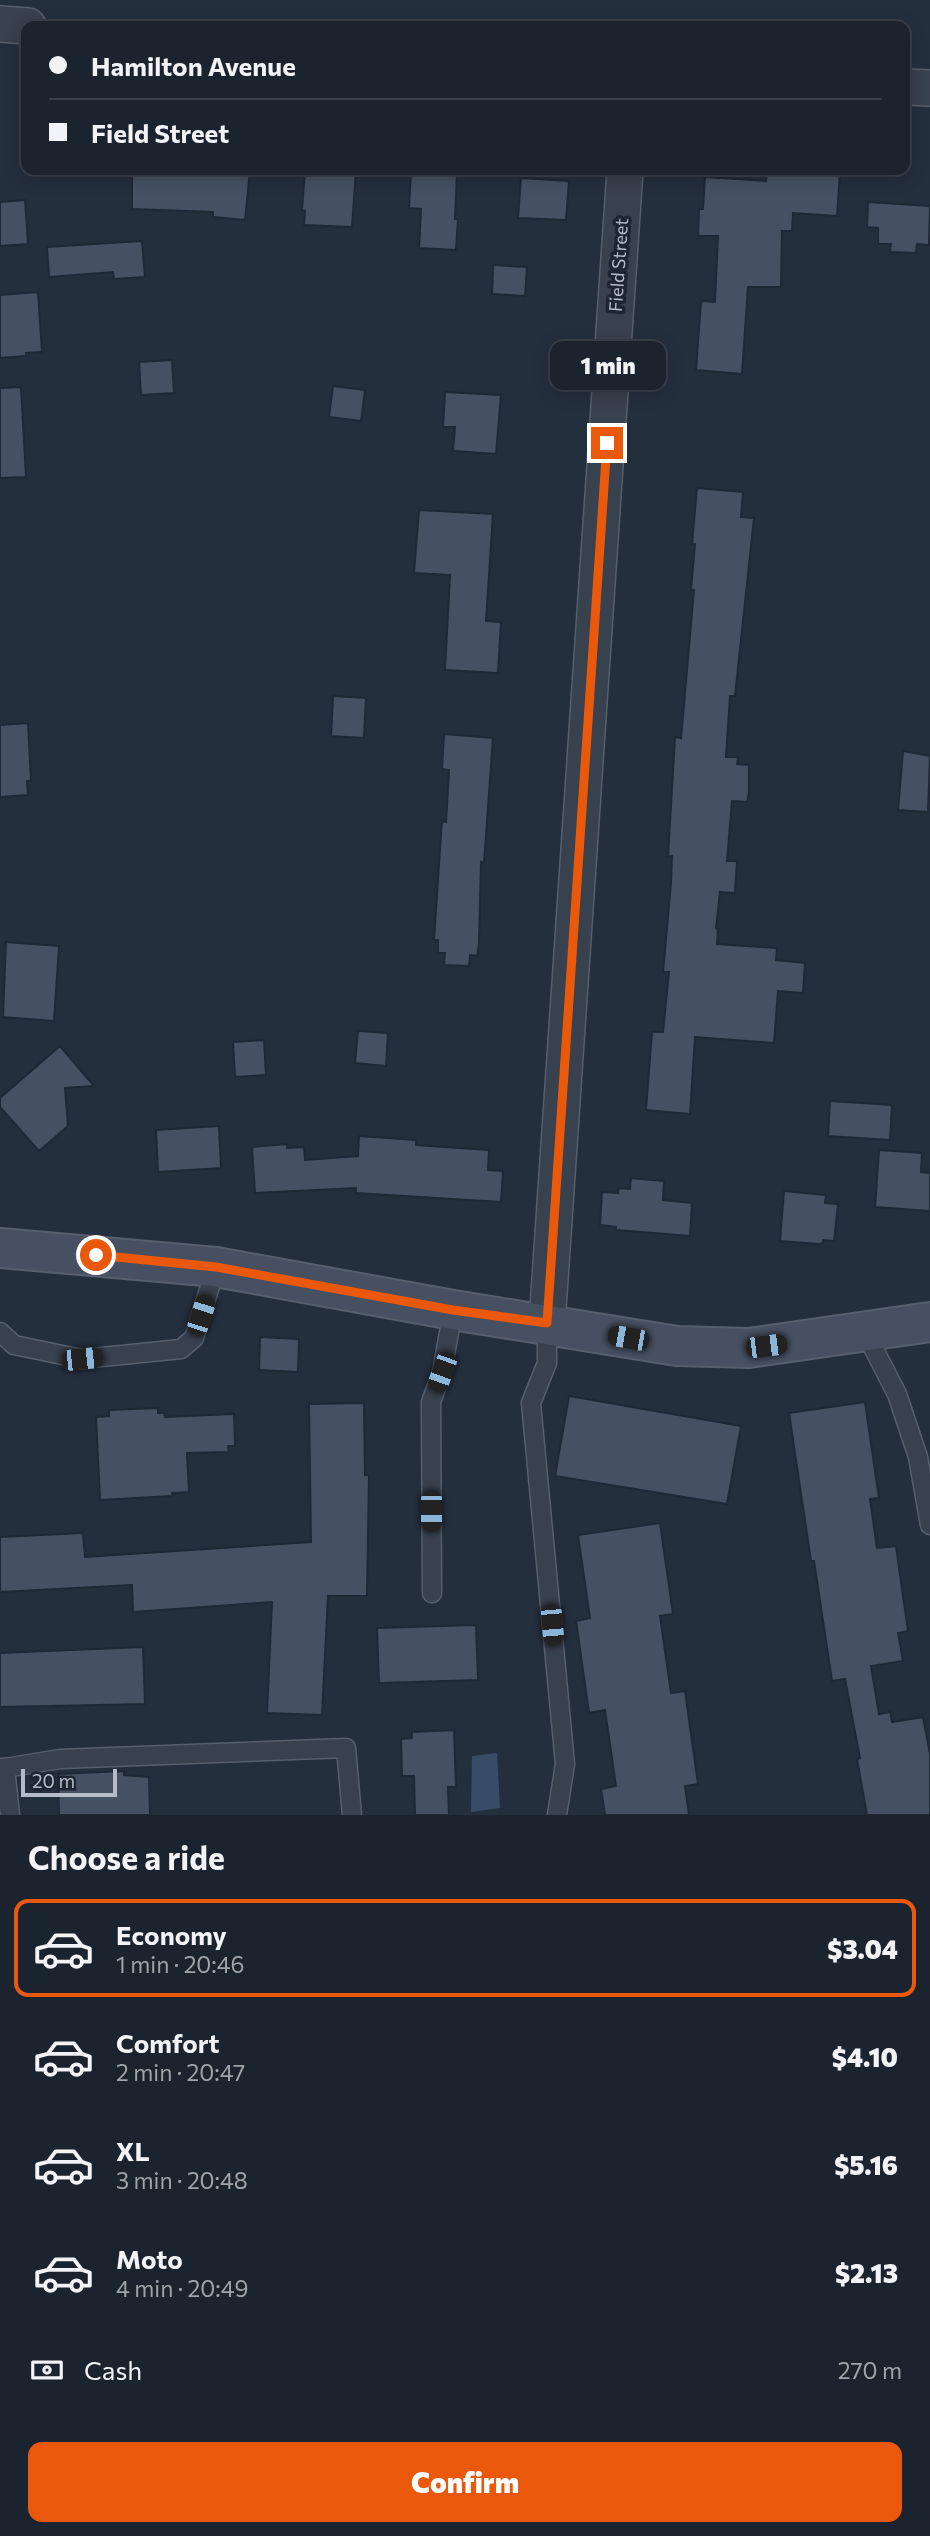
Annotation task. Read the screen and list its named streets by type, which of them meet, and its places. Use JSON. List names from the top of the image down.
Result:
{
  "streets": {
    "street": ["Field Street"]
  },
  "scale_bar": "20 m",
  "page": {
    "banner": ["Hamilton Avenue", "Field Street"],
    "bubble": "1 min",
    "scale": "20 m",
    "heading": "Choose a ride",
    "list": [
      {
        "name": "Economy",
        "note": "1 min · 20:46",
        "value": "$3.04"
      },
      {
        "name": "Comfort",
        "note": "2 min · 20:47",
        "value": "$4.10"
      },
      {
        "name": "XL",
        "note": "3 min · 20:48",
        "value": "$5.16"
      },
      {
        "name": "Moto",
        "note": "4 min · 20:49",
        "value": "$2.13"
      }
    ],
    "pay": ["Cash", "270 m"],
    "buttons": "Confirm"
  }
}
